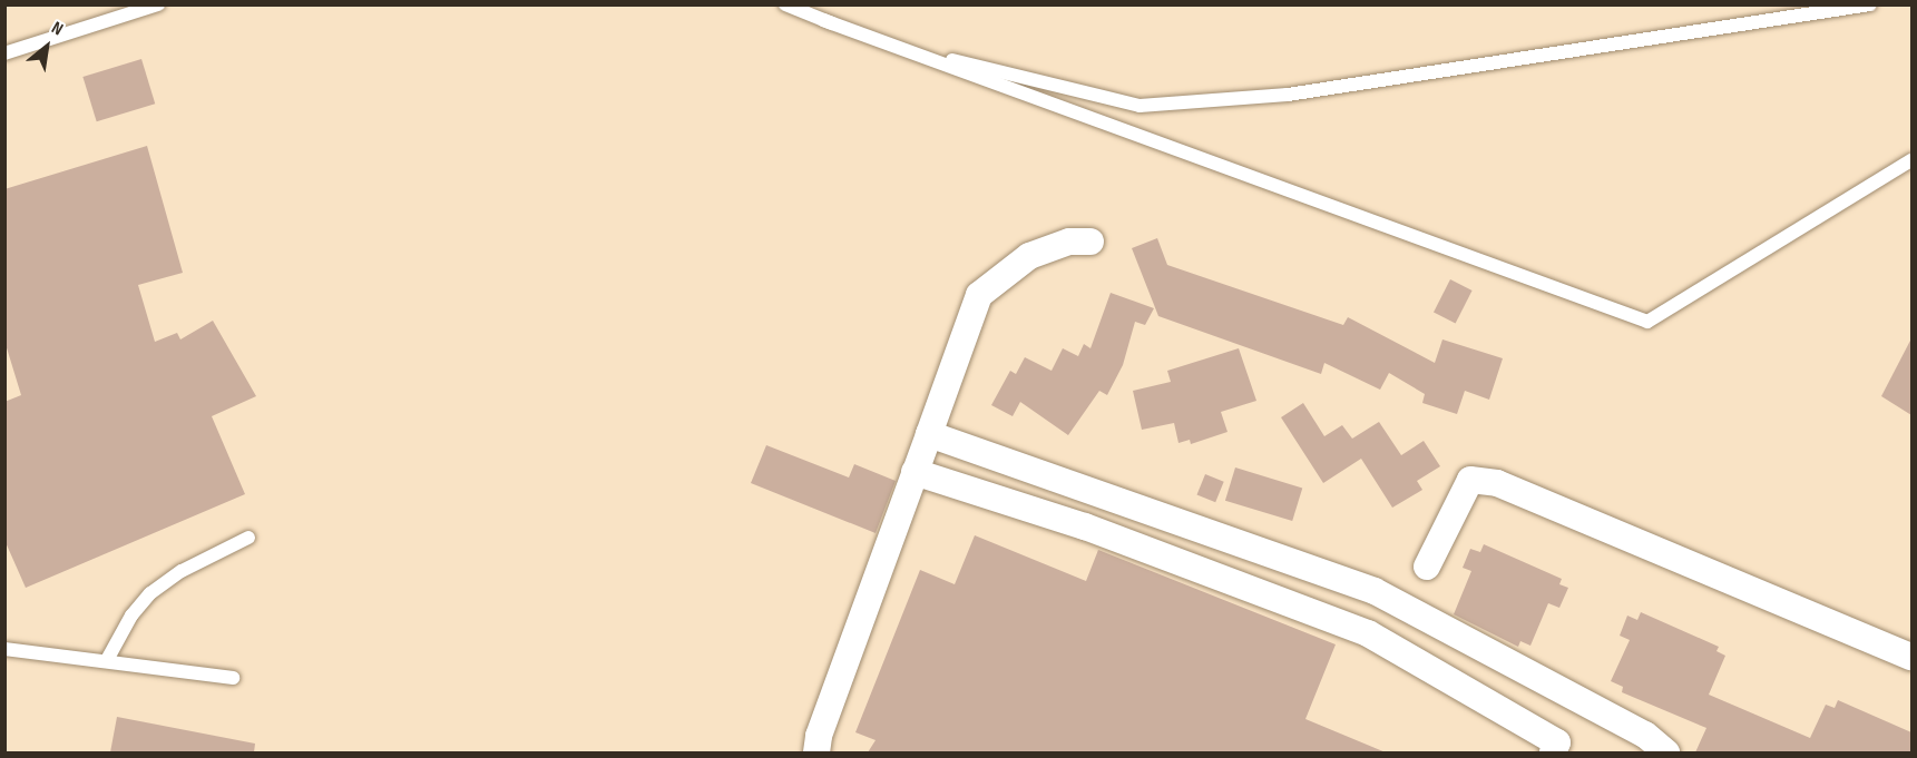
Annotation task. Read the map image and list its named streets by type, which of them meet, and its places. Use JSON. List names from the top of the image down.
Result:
{
  "north": "top right"
}
